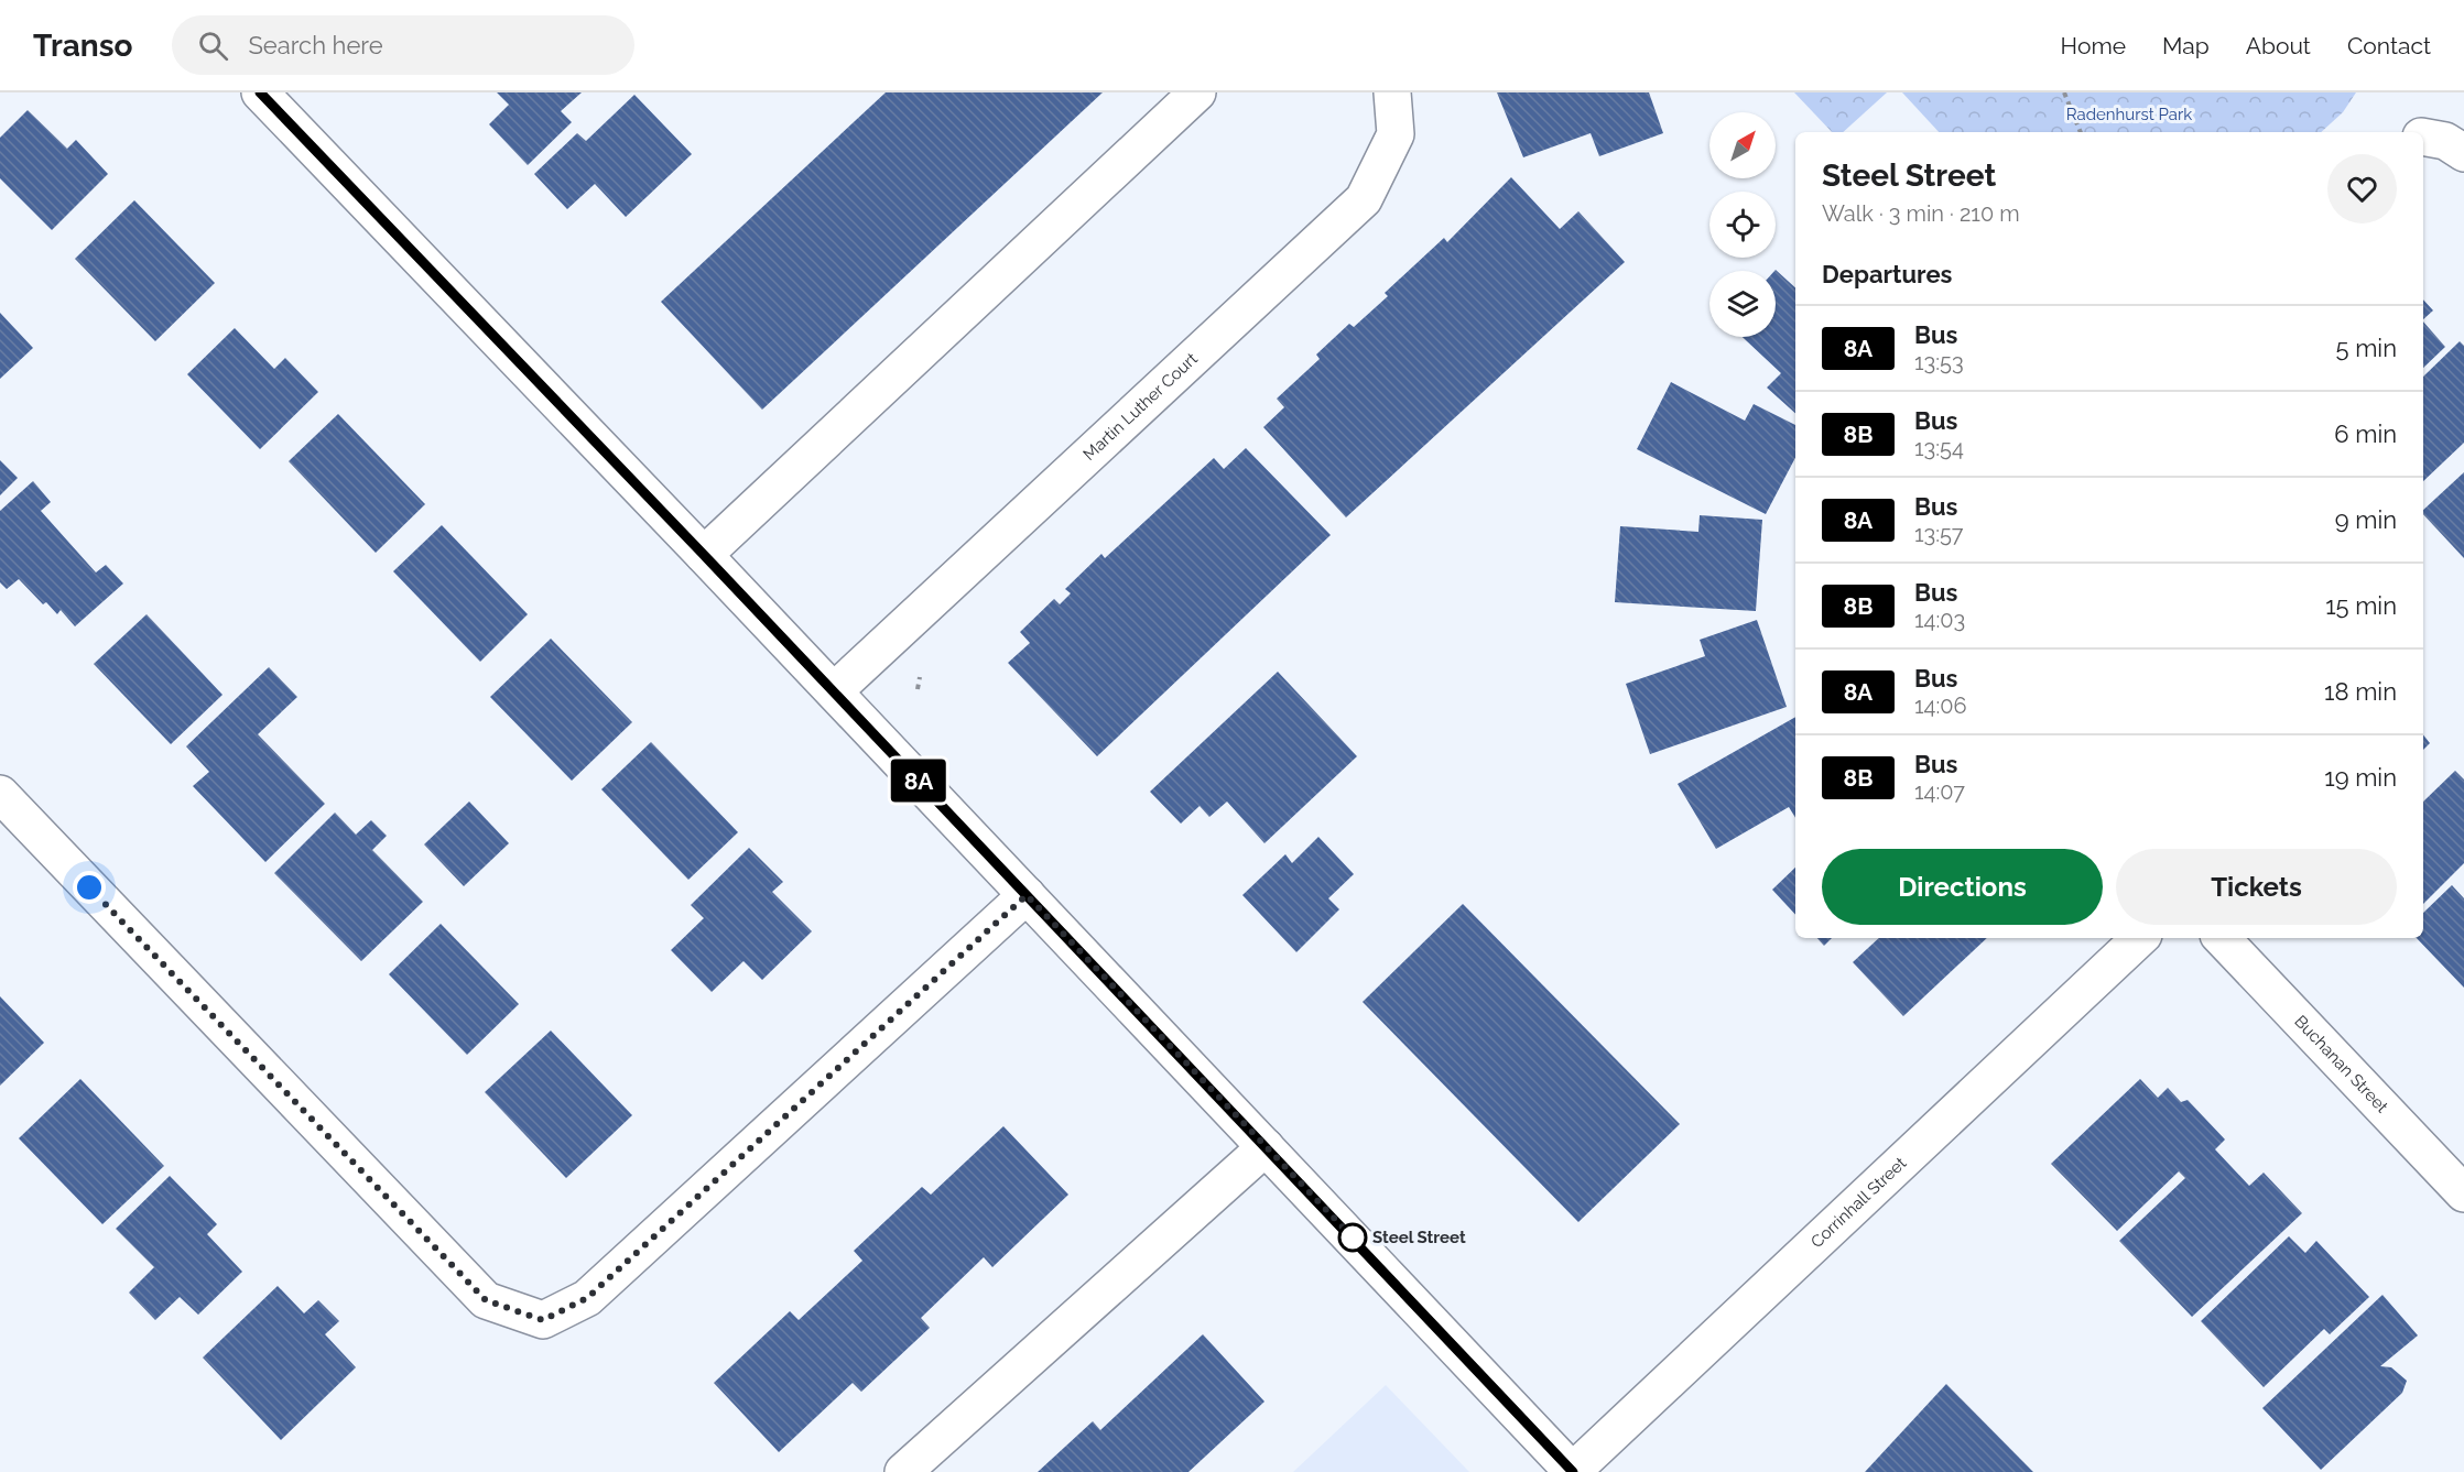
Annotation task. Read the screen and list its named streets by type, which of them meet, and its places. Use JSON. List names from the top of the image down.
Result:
{
  "streets": {
    "street": ["Martin Luther Court", "Buchanan Street", "Corrinhall Street"]
  },
  "parks": ["Radenhurst Park"],
  "places": ["Steel Street"],
  "lines": ["bus line 8A"],
  "north": "top right",
  "page": {
    "header": "Transo",
    "search": "Search here",
    "nav": [
      "Home",
      "Map",
      "About",
      "Contact"
    ],
    "on_map": "8A",
    "heading": [
      ["Steel Street", "Walk · 3 min · 210 m"],
      "Departures"
    ],
    "list": [
      {
        "mark": "8A",
        "name": "Bus",
        "note": "13:53",
        "value": "5 min"
      },
      {
        "mark": "8B",
        "name": "Bus",
        "note": "13:54",
        "value": "6 min"
      },
      {
        "mark": "8A",
        "name": "Bus",
        "note": "13:57",
        "value": "9 min"
      },
      {
        "mark": "8B",
        "name": "Bus",
        "note": "14:03",
        "value": "15 min"
      },
      {
        "mark": "8A",
        "name": "Bus",
        "note": "14:06",
        "value": "18 min"
      },
      {
        "mark": "8B",
        "name": "Bus",
        "note": "14:07",
        "value": "19 min"
      }
    ],
    "buttons": ["Directions", "Tickets"]
  }
}
